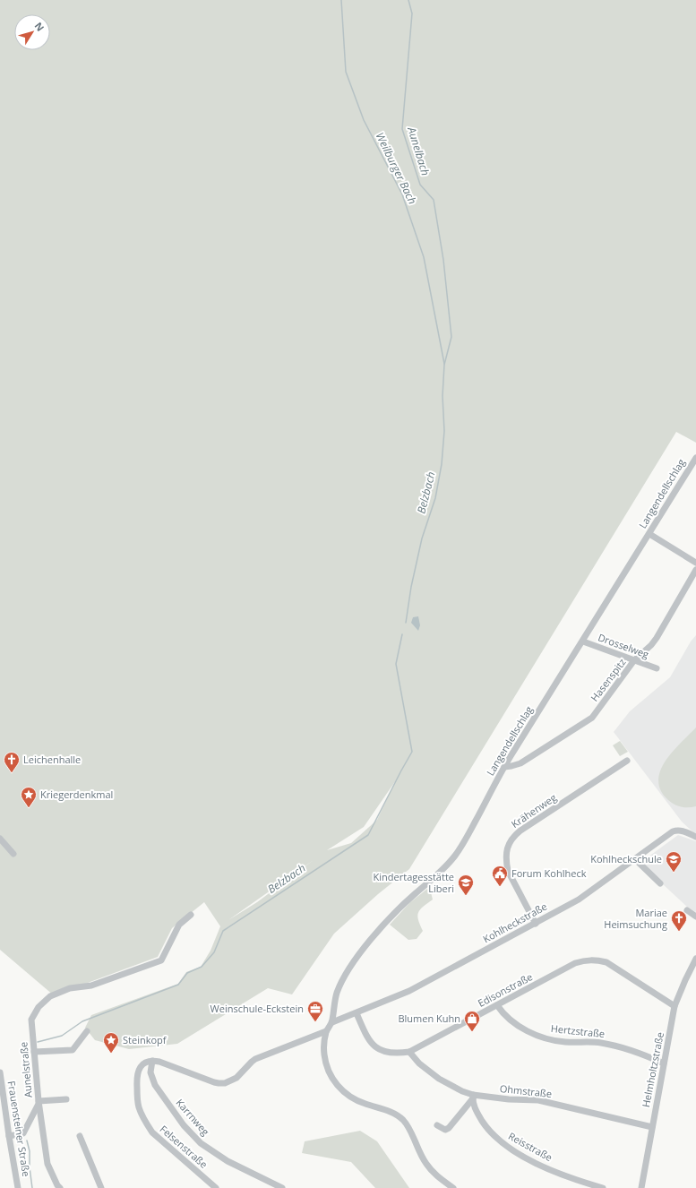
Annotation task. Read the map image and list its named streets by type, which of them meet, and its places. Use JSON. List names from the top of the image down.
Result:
{
  "streets": {
    "street": [
      "Langendellschlag",
      "Drosselweg",
      "Hasenspitz",
      "Krähenweg",
      "Kohlheckstraße",
      "Edisonstraße",
      "Hertzstraße",
      "Aunelstraße",
      "Helmholtzstraße",
      "Ohmstraße",
      "Karrnweg",
      "Frauensteiner Straße",
      "Felsenstraße",
      "Reisstraße"
    ]
  },
  "crossings": [
    ["Langendellschlag", "Drosselweg"],
    ["Langendellschlag", "Hasenspitz"],
    ["Langendellschlag", "Kohlheckstraße"],
    ["Drosselweg", "Hasenspitz"],
    ["Krähenweg", "Kohlheckstraße"],
    ["Kohlheckstraße", "Edisonstraße"],
    ["Edisonstraße", "Hertzstraße"],
    ["Edisonstraße", "Helmholtzstraße"],
    ["Edisonstraße", "Ohmstraße"],
    ["Hertzstraße", "Helmholtzstraße"],
    ["Helmholtzstraße", "Ohmstraße"],
    ["Ohmstraße", "Reisstraße"],
    ["Karrnweg", "Felsenstraße"]
  ],
  "water": ["Aunelbach", "Weilburger Bach", "Belzbach"],
  "places": {
    "church": ["Leichenhalle", "Mariae Heimsuchung"],
    "place": ["Kriegerdenkmal", "Steinkopf"],
    "school or university": ["Kohlheckschule", "Kindertagesstätte Liberi"],
    "public building": ["Forum Kohlheck"],
    "office": ["Weinschule-Eckstein"],
    "shop": ["Blumen Kuhn"]
  },
  "north": "top right"
}
